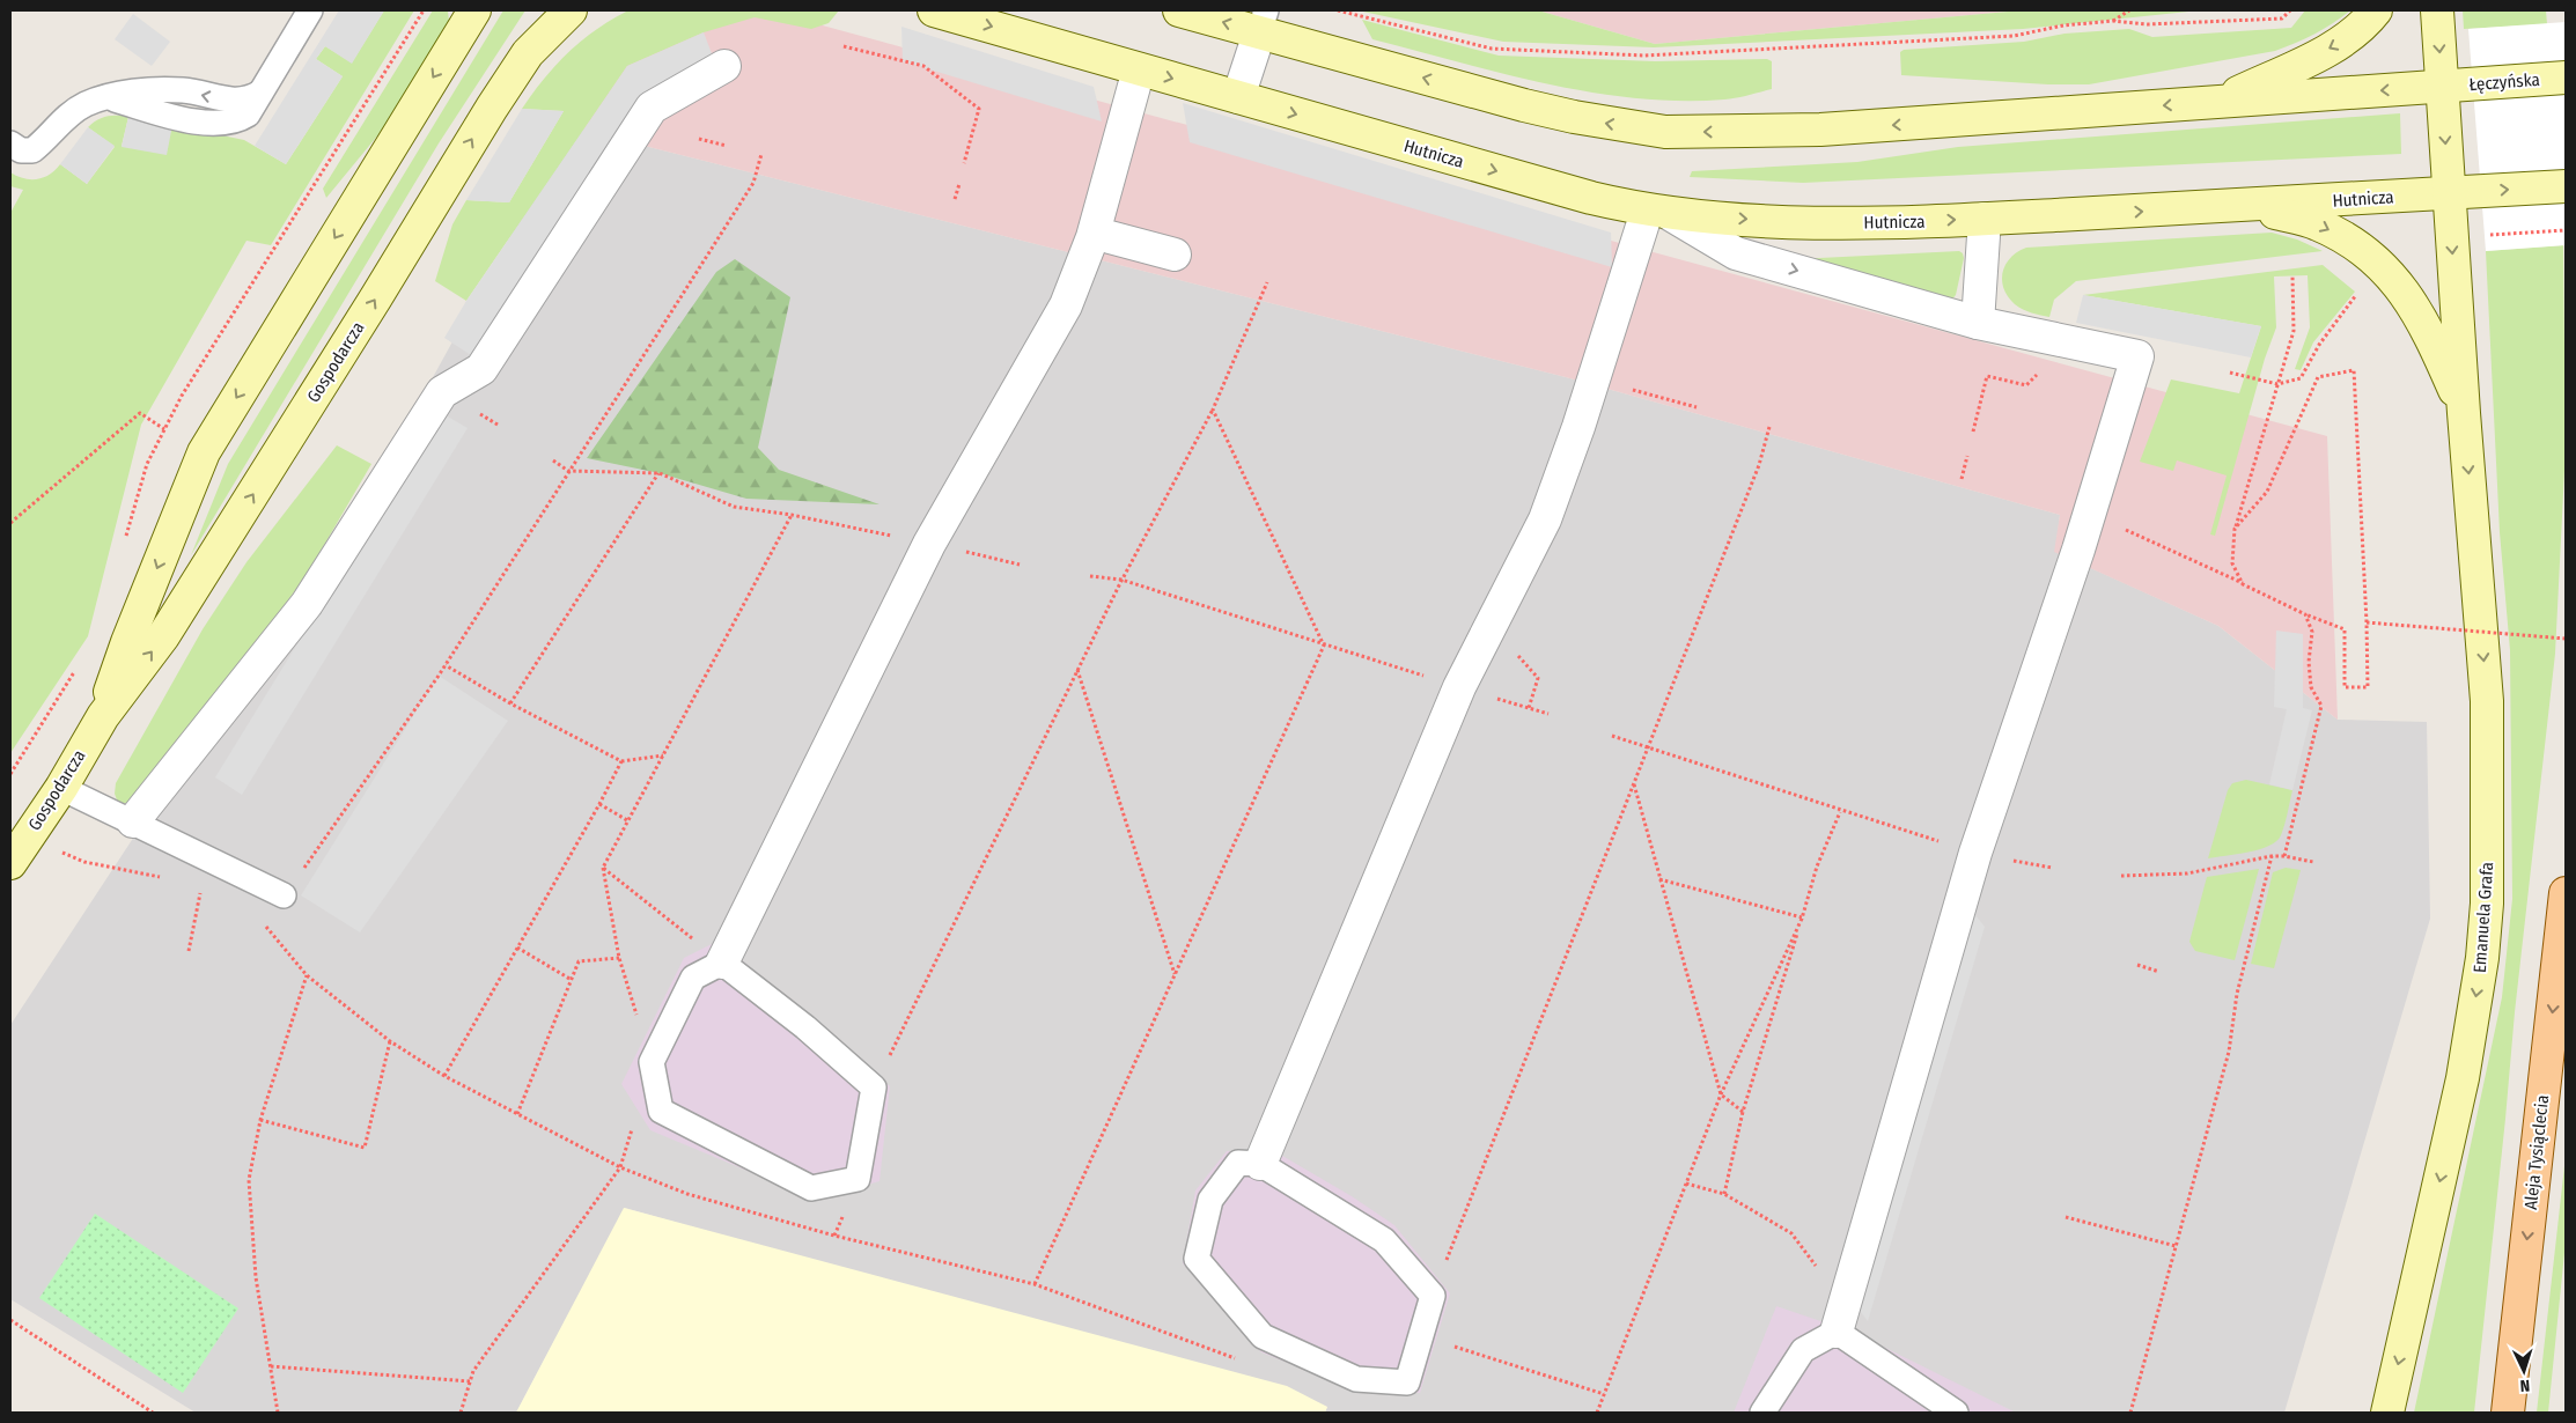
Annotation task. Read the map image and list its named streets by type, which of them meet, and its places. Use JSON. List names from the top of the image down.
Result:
{
  "streets": {
    "main road": ["Aleja Tysiąclecia"],
    "street": [
      "Łęczyńska",
      "Hutnicza",
      "Gospodarcza",
      "Emanuela Grafa"
    ]
  },
  "crossings": [
    ["Hutnicza", "Emanuela Grafa"]
  ],
  "one_way": ["Emanuela Grafa", "Aleja Tysiąclecia"],
  "north": "bottom"
}
